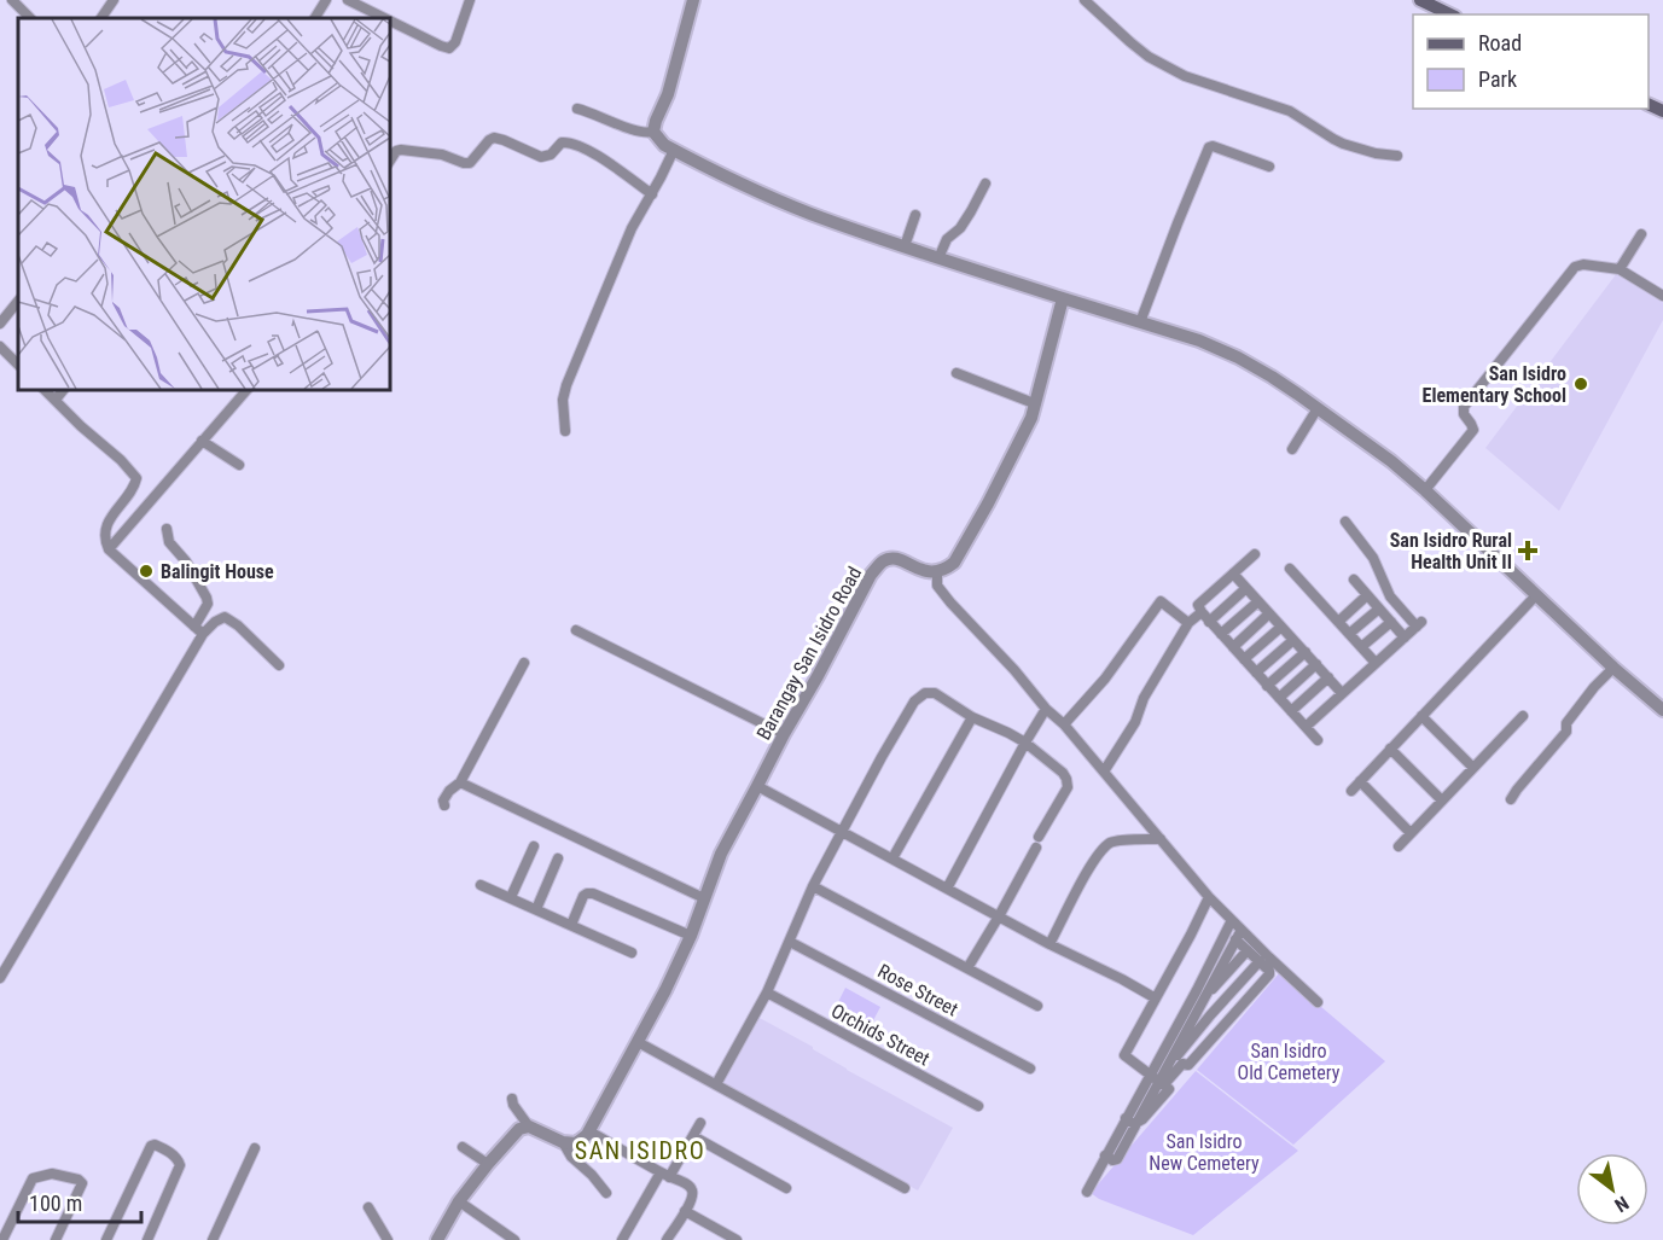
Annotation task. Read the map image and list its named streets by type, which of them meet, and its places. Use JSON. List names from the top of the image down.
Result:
{
  "streets": {
    "street": ["Barangay San Isidro Road", "Rose Street", "Orchids Street"]
  },
  "districts": ["SAN ISIDRO"],
  "parks": ["San Isidro Old Cemetery", "San Isidro New Cemetery"],
  "places": {
    "other": ["San Isidro Elementary School", "Balingit House"],
    "health": ["San Isidro Rural Health Unit II"]
  },
  "legend": ["Road", "Park"],
  "scale_bar": "100 m",
  "north": "bottom right"
}
